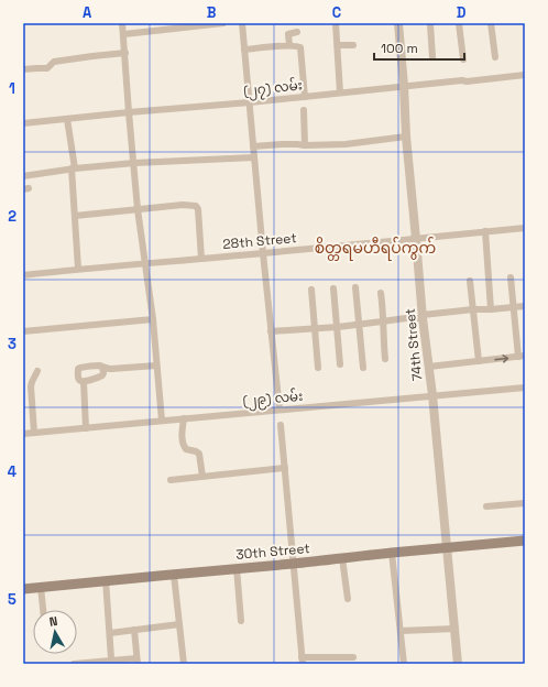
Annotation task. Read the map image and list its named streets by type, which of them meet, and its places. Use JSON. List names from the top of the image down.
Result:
{
  "streets": {
    "main road": ["30th Street"],
    "street": [
      "(၂၇) လမ်း",
      "28th Street",
      "74th Street",
      "(၂၉) လမ်း"
    ]
  },
  "crossings": [
    ["(၂၇) လမ်း", "74th Street"],
    ["28th Street", "74th Street"],
    ["74th Street", "(၂၉) လမ်း"],
    ["74th Street", "30th Street"]
  ],
  "districts": ["စိတ္တရမဟီရပ်ကွက်"],
  "scale_bar": "100 m",
  "north": "top",
  "grid": {
    "columns": [
      "A",
      "B",
      "C",
      "D"
    ],
    "rows": [
      "1",
      "2",
      "3",
      "4",
      "5"
    ]
  }
}
